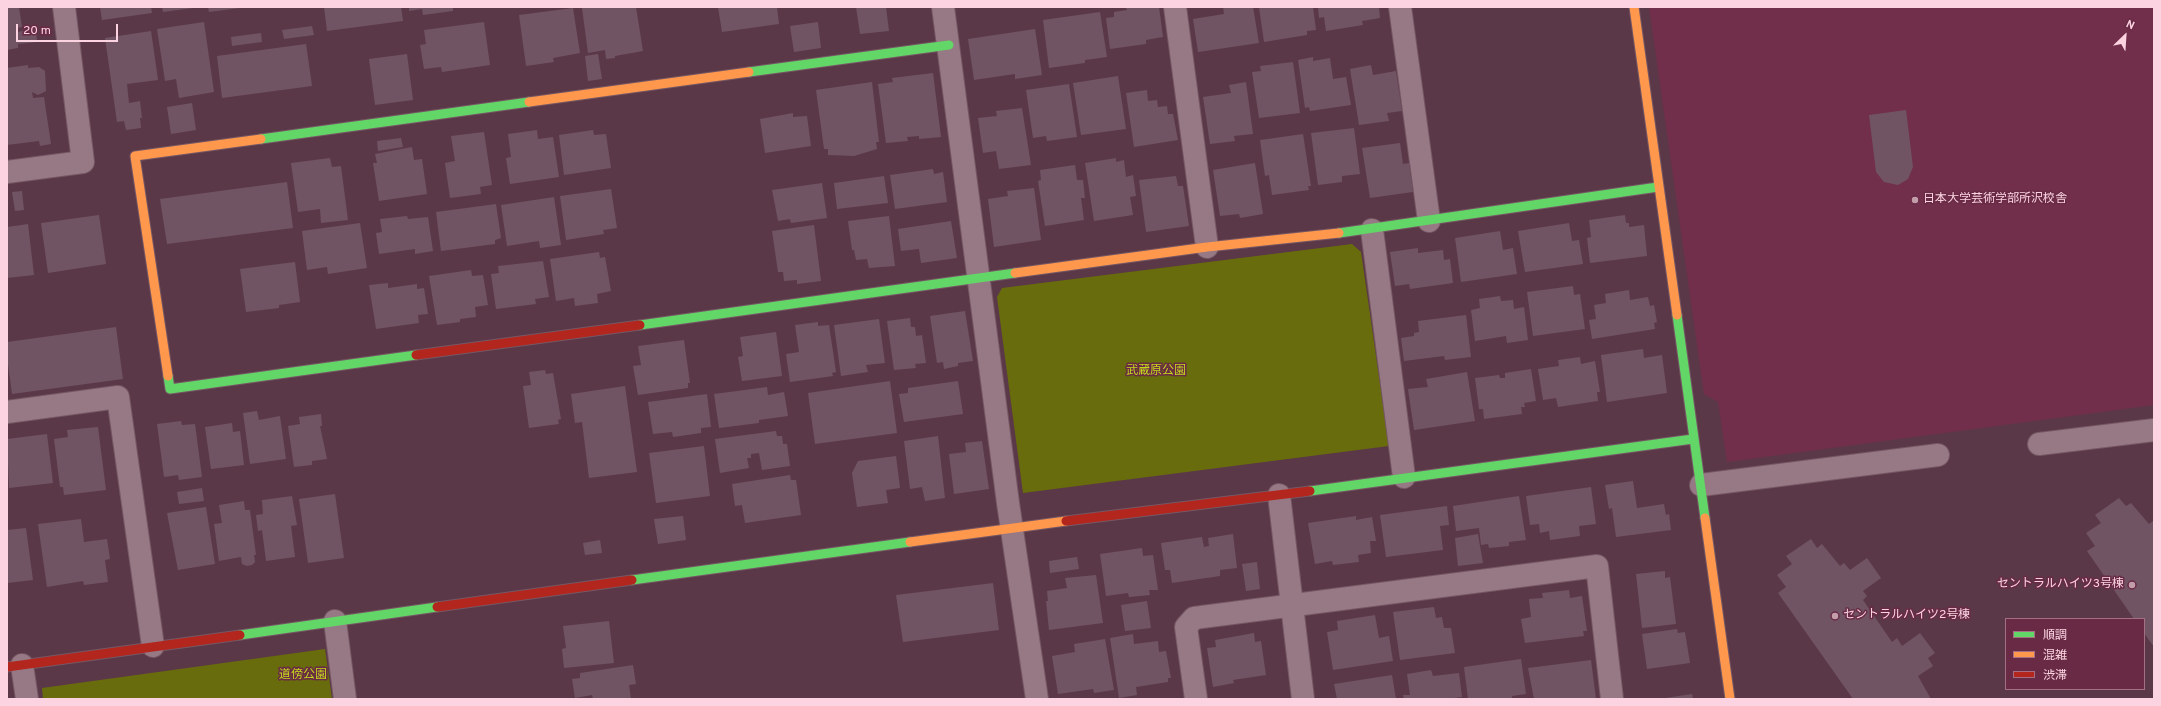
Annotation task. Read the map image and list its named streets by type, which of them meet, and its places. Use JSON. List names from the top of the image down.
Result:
{
  "parks": ["武蔵原公園", "道傍公園"],
  "places": ["日本大学芸術学部所沢校舎", "セントラルハイツ3号棟", "セントラルハイツ2号棟"],
  "legend": ["順調", "混雑", "渋滞"],
  "scale_bar": "20 m",
  "north": "top right"
}
